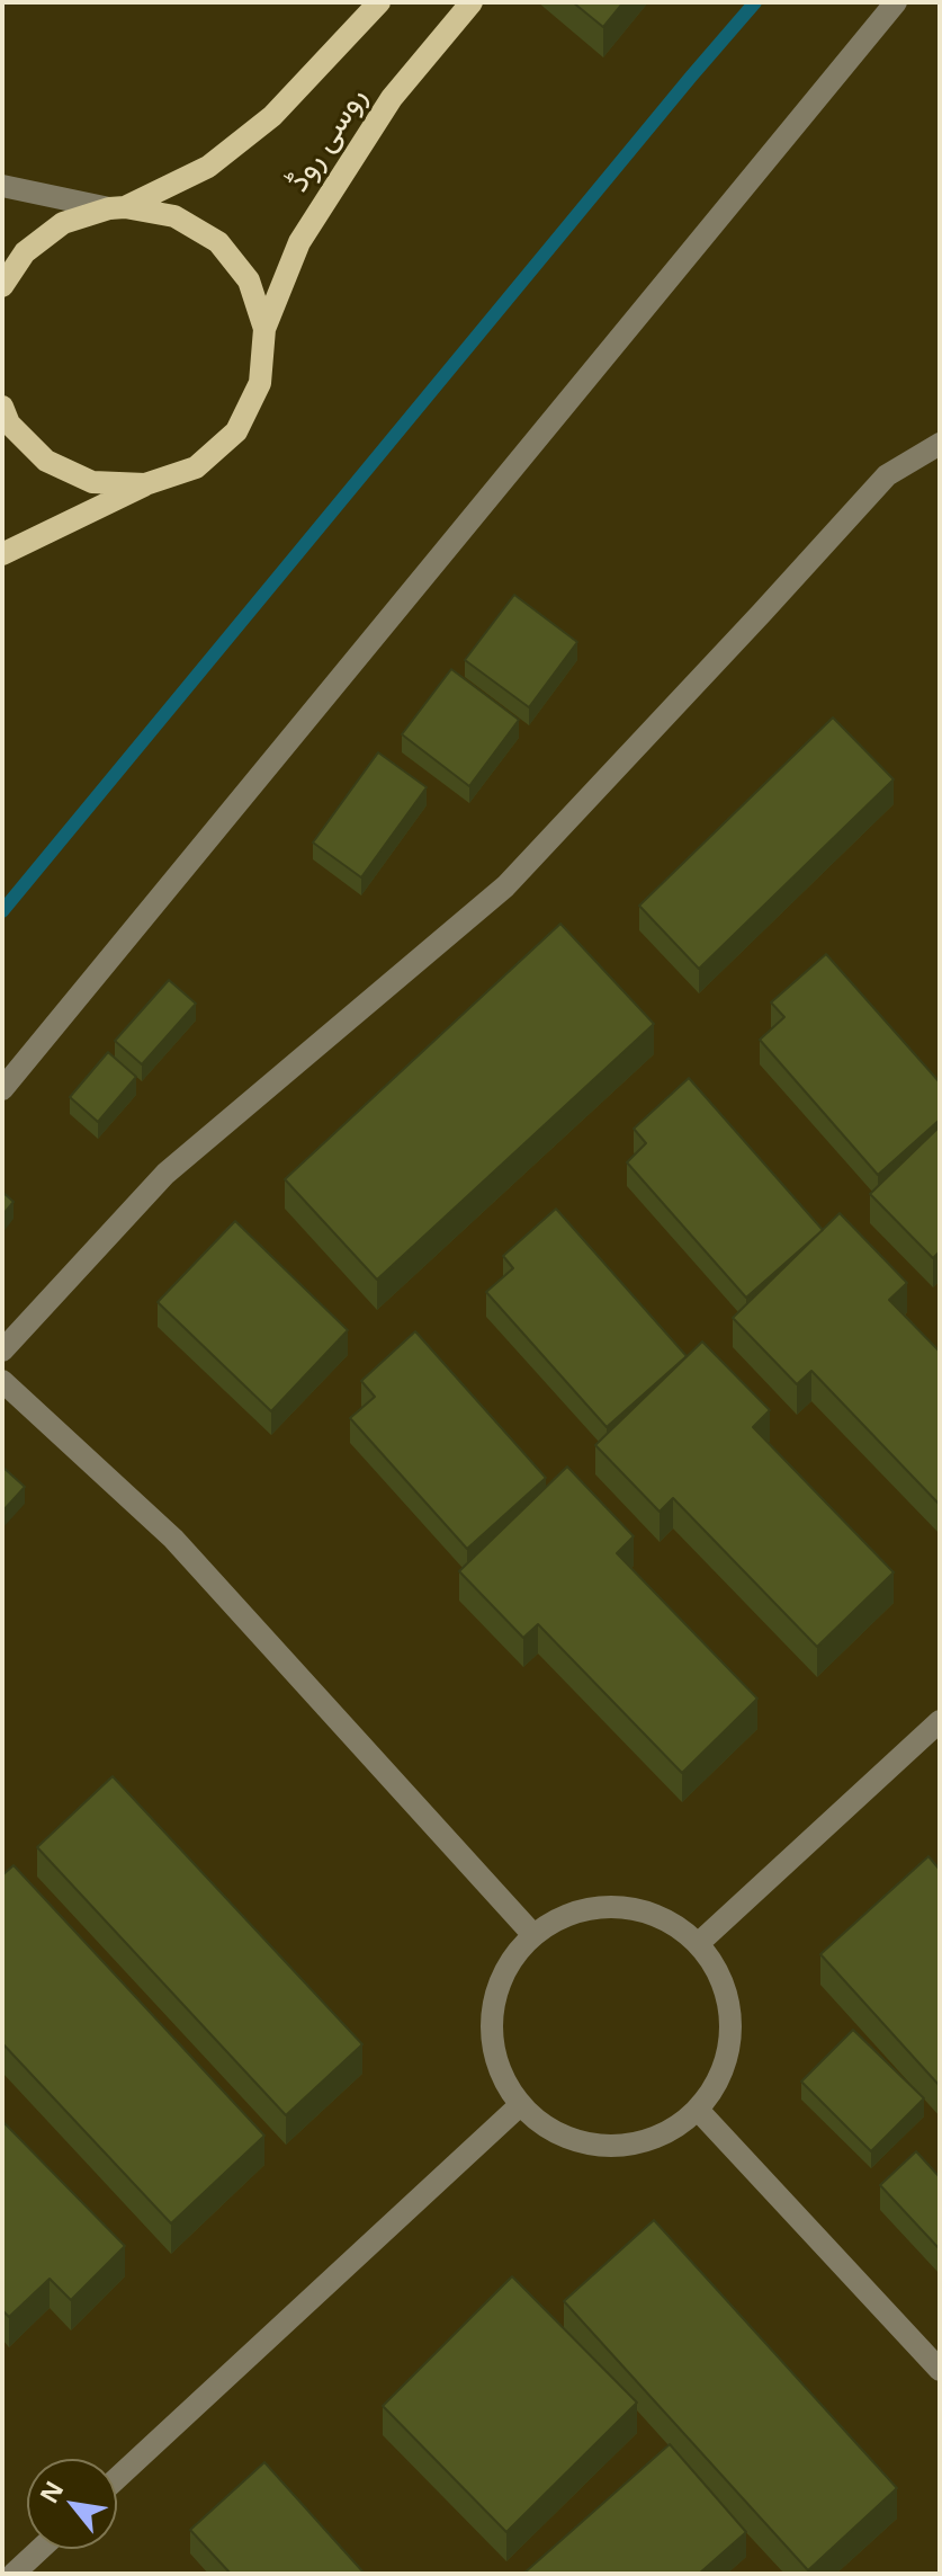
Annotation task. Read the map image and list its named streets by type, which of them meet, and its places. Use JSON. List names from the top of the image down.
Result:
{
  "streets": {
    "main road": ["روسی روڈ"]
  },
  "north": "top left"
}
